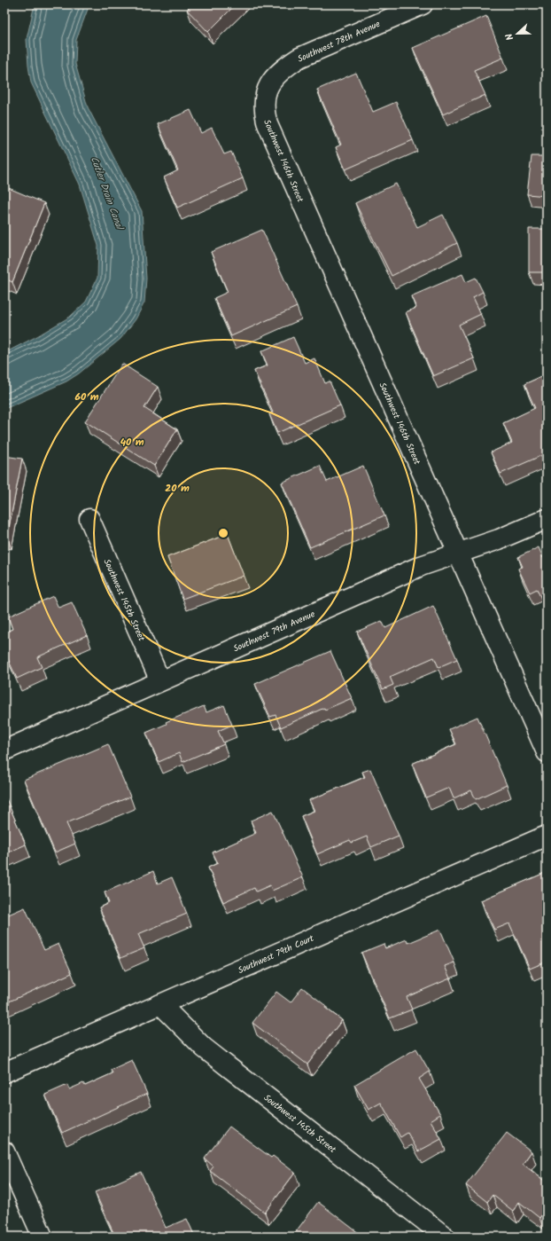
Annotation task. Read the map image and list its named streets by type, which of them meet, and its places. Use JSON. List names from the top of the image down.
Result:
{
  "streets": {
    "street": [
      "Southwest 78th Avenue",
      "Southwest 146th Street",
      "Southwest 145th Street",
      "Southwest 79th Avenue",
      "Southwest 79th Court"
    ]
  },
  "crossings": [
    ["Southwest 78th Avenue", "Southwest 146th Street"],
    ["Southwest 146th Street", "Southwest 79th Avenue"],
    ["Southwest 145th Street", "Southwest 79th Avenue"],
    ["Southwest 145th Street", "Southwest 79th Court"]
  ],
  "water": ["Cutler Drain Canal"],
  "north": "left",
  "rings": ["60 m", "40 m", "20 m"]
}
